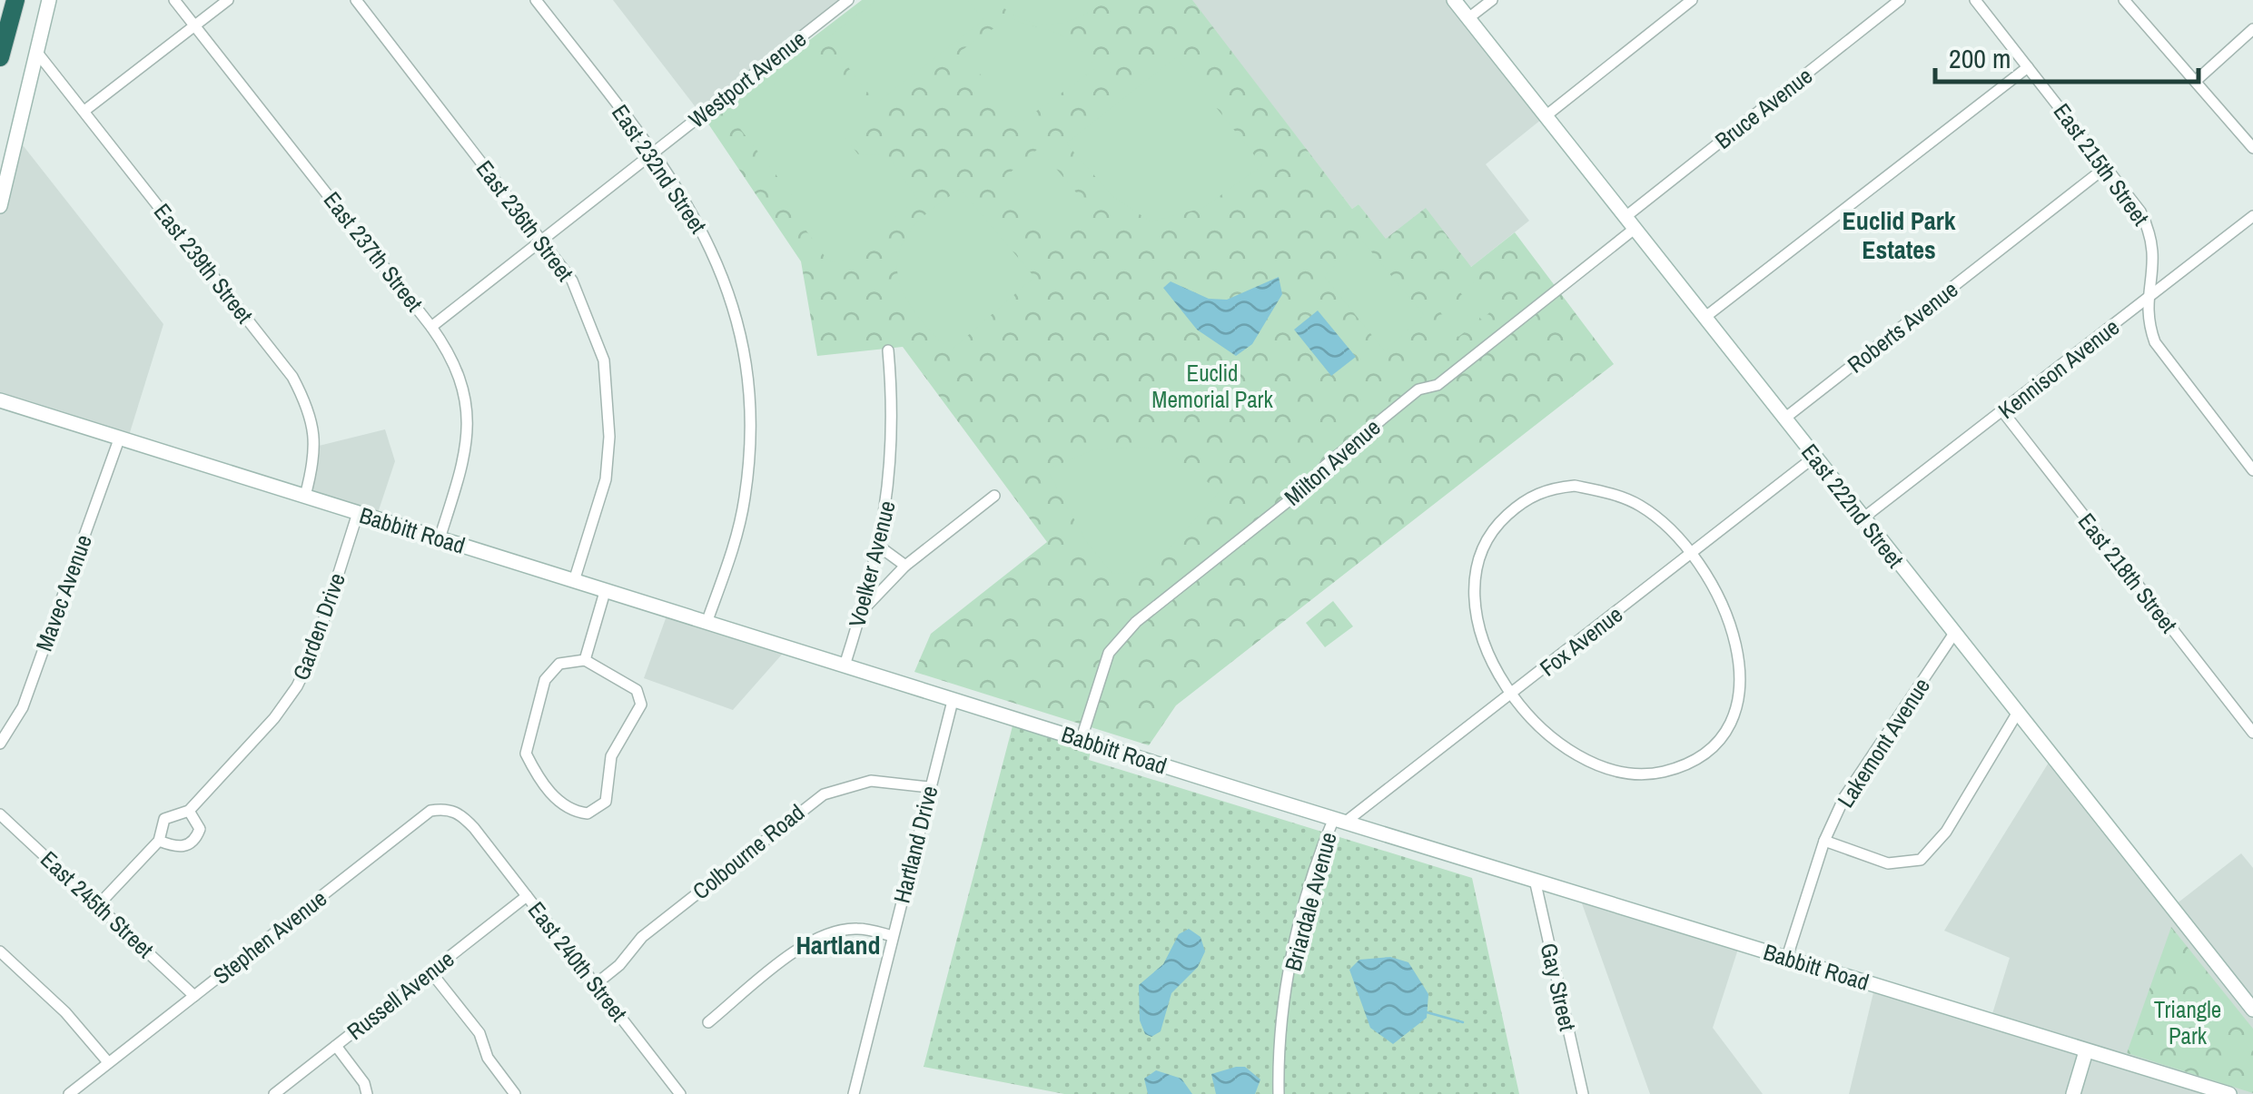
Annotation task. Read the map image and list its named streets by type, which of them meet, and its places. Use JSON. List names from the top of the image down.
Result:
{
  "streets": {
    "main road": ["East 222nd Street", "Babbitt Road"],
    "street": [
      "Westport Avenue",
      "Bruce Avenue",
      "East 215th Street",
      "East 232nd Street",
      "East 236th Street",
      "East 237th Street",
      "East 239th Street",
      "Roberts Avenue",
      "Kennison Avenue",
      "Milton Avenue",
      "Voelker Avenue",
      "East 218th Street",
      "Mavec Avenue",
      "Garden Drive",
      "Fox Avenue",
      "Lakemont Avenue",
      "Hartland Drive",
      "Colbourne Road",
      "Briardale Avenue",
      "East 245th Street",
      "Stephen Avenue",
      "East 240th Street",
      "Gay Street",
      "Russell Avenue"
    ]
  },
  "crossings": [
    ["Westport Avenue", "East 232nd Street"],
    ["Westport Avenue", "East 236th Street"],
    ["Westport Avenue", "East 237th Street"],
    ["Bruce Avenue", "Milton Avenue"],
    ["Bruce Avenue", "East 222nd Street"],
    ["East 215th Street", "Roberts Avenue"],
    ["East 215th Street", "Kennison Avenue"],
    ["East 232nd Street", "Babbitt Road"],
    ["East 236th Street", "Babbitt Road"],
    ["East 237th Street", "Babbitt Road"],
    ["East 239th Street", "Babbitt Road"],
    ["Roberts Avenue", "East 222nd Street"],
    ["Kennison Avenue", "East 222nd Street"],
    ["Kennison Avenue", "East 218th Street"],
    ["Milton Avenue", "East 222nd Street"],
    ["Milton Avenue", "Babbitt Road"],
    ["East 222nd Street", "Fox Avenue"],
    ["East 222nd Street", "Lakemont Avenue"],
    ["Babbitt Road", "Voelker Avenue"],
    ["Babbitt Road", "Mavec Avenue"],
    ["Babbitt Road", "Garden Drive"],
    ["Babbitt Road", "Fox Avenue"],
    ["Babbitt Road", "Lakemont Avenue"],
    ["Babbitt Road", "Hartland Drive"],
    ["Babbitt Road", "Briardale Avenue"],
    ["Babbitt Road", "Gay Street"],
    ["Garden Drive", "East 245th Street"],
    ["Fox Avenue", "Briardale Avenue"],
    ["Hartland Drive", "Colbourne Road"],
    ["Colbourne Road", "East 240th Street"],
    ["East 245th Street", "Stephen Avenue"],
    ["Stephen Avenue", "East 240th Street"],
    ["East 240th Street", "Russell Avenue"]
  ],
  "districts": ["Euclid Park Estates", "Hartland"],
  "parks": ["Euclid Memorial Park", "Triangle Park"],
  "scale_bar": "200 m"
}
